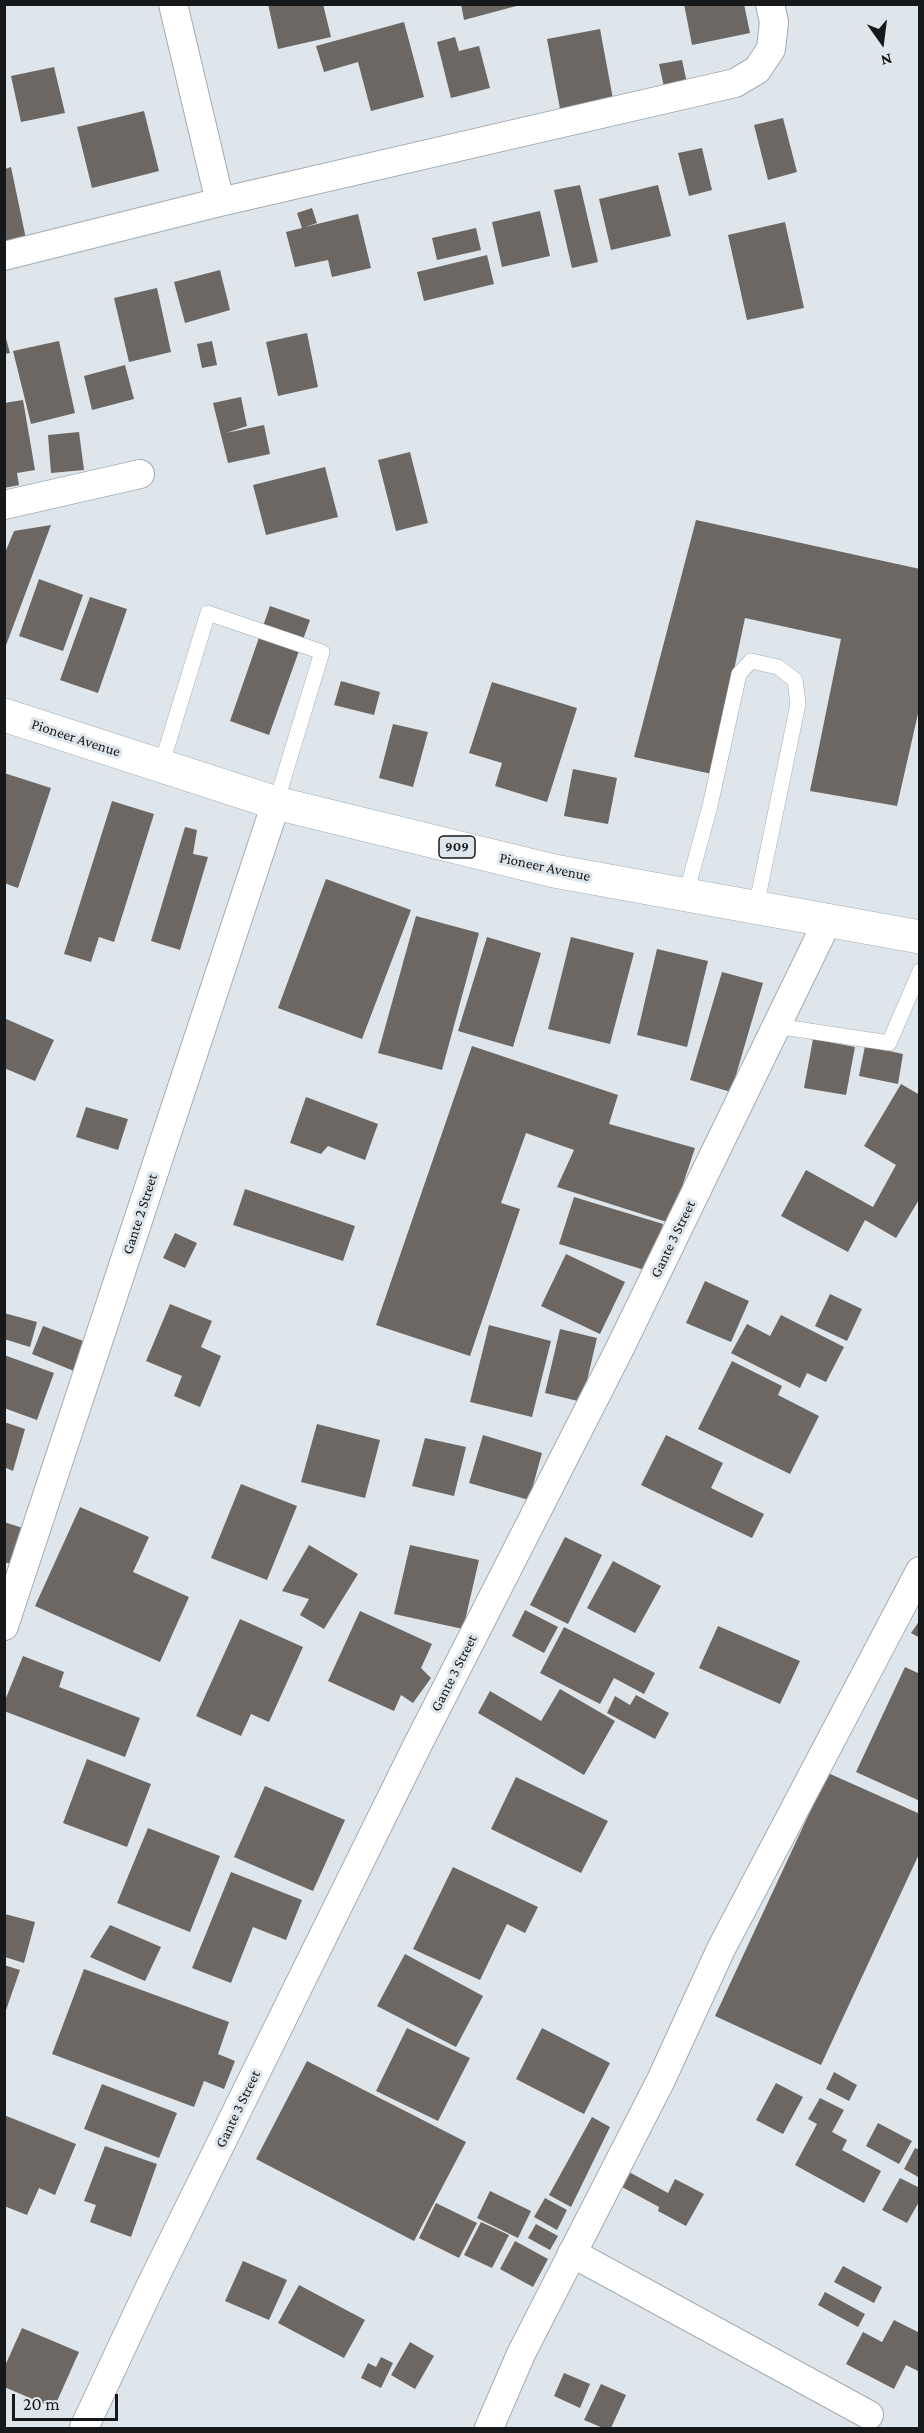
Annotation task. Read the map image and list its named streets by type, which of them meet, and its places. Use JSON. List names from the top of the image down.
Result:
{
  "streets": {
    "highway": ["Pioneer Avenue", "909"],
    "street": ["Gante 2 Street", "Gante 3 Street"]
  },
  "crossings": [
    ["Pioneer Avenue", "Gante 2 Street"],
    ["Pioneer Avenue", "Gante 3 Street"]
  ],
  "scale_bar": "20 m",
  "north": "bottom"
}
